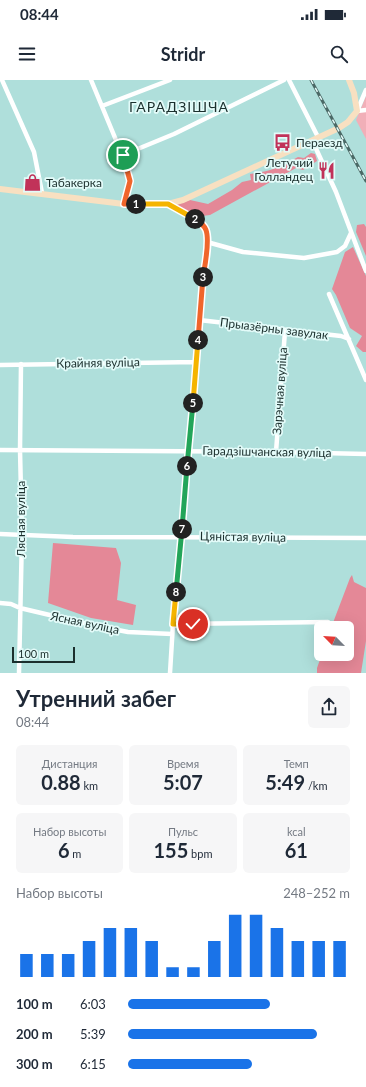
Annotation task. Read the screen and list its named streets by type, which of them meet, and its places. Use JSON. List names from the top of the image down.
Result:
{
  "streets": {
    "street": [
      "Прыазёрны завулак",
      "Крайняя вуліца",
      "Зарэчная вуліца",
      "Гарадзішчанская вуліца",
      "Лясная вуліца",
      "Цяністая вуліца",
      "Ясная вуліца"
    ]
  },
  "crossings": [
    ["Прыазёрны завулак", "Зарэчная вуліца"],
    ["Крайняя вуліца", "Лясная вуліца"],
    ["Зарэчная вуліца", "Гарадзішчанская вуліца"],
    ["Гарадзішчанская вуліца", "Лясная вуліца"],
    ["Лясная вуліца", "Цяністая вуліца"],
    ["Лясная вуліца", "Ясная вуліца"]
  ],
  "districts": ["ГАРАДЗІШЧА"],
  "places": {
    "bus stop": ["Пераезд"],
    "restaurant": ["Летучий Голландец"],
    "shop": ["Табакерка"]
  },
  "scale_bar": "100 m",
  "north": "top left",
  "page": {
    "status": "08:44",
    "header": "Stridr",
    "pins": [
      "1",
      "2",
      "3",
      "4",
      "5",
      "6",
      "7",
      "8"
    ],
    "scale": "100 m",
    "heading": ["Утренний забег", "08:44"],
    "stats": [
      ["Дистанция", "0.88 km"],
      ["Время", "5:07"],
      ["Темп", "5:49 /km"],
      ["Набор высоты", "6 m"],
      ["Пульс", "155 bpm"],
      ["kcal", "61"]
    ],
    "chart": ["Набор высоты", "248–252 m"],
    "list": [
      {
        "name": "100 m",
        "note": "6:03"
      },
      {
        "name": "200 m",
        "note": "5:39"
      },
      {
        "name": "300 m",
        "note": "6:15"
      }
    ]
  }
}
